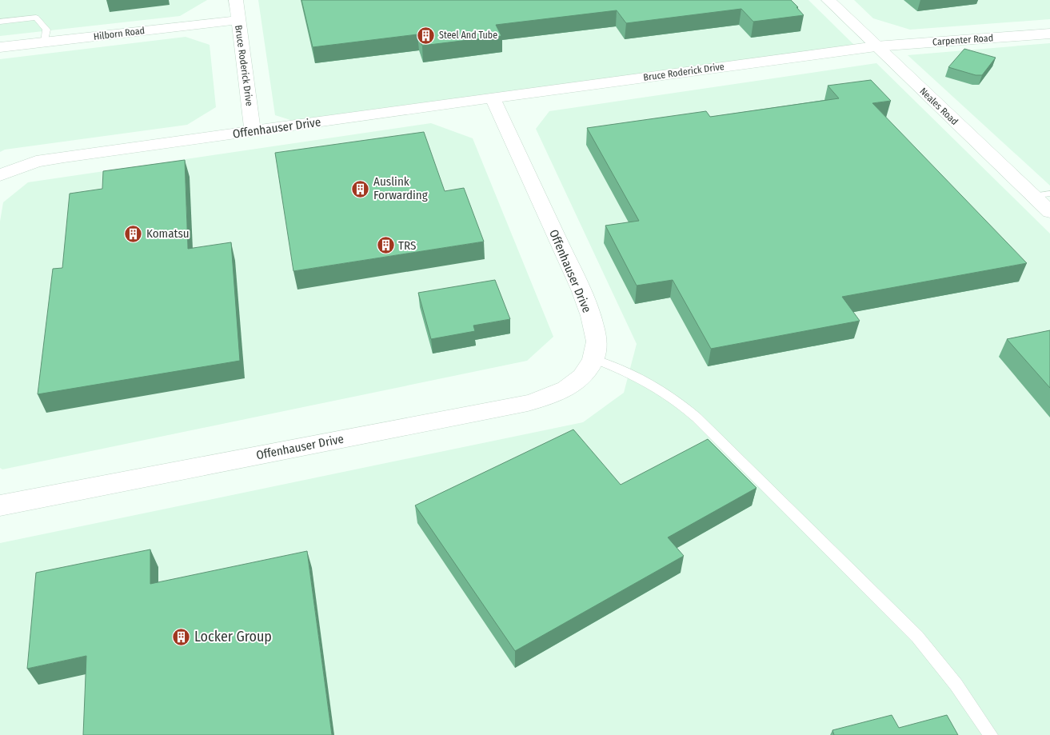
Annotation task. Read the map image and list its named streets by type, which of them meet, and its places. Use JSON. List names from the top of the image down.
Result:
{
  "streets": {
    "street": [
      "Hilborn Road",
      "Carpenter Road",
      "Bruce Roderick Drive",
      "Neales Road",
      "Offenhauser Drive"
    ]
  },
  "crossings": [
    ["Hilborn Road", "Bruce Roderick Drive"],
    ["Carpenter Road", "Bruce Roderick Drive"],
    ["Carpenter Road", "Neales Road"],
    ["Bruce Roderick Drive", "Neales Road"],
    ["Bruce Roderick Drive", "Offenhauser Drive"]
  ],
  "places": {
    "building": [
      "Steel And Tube",
      "Auslink Forwarding",
      "Komatsu",
      "TRS",
      "Locker Group"
    ]
  }
}
